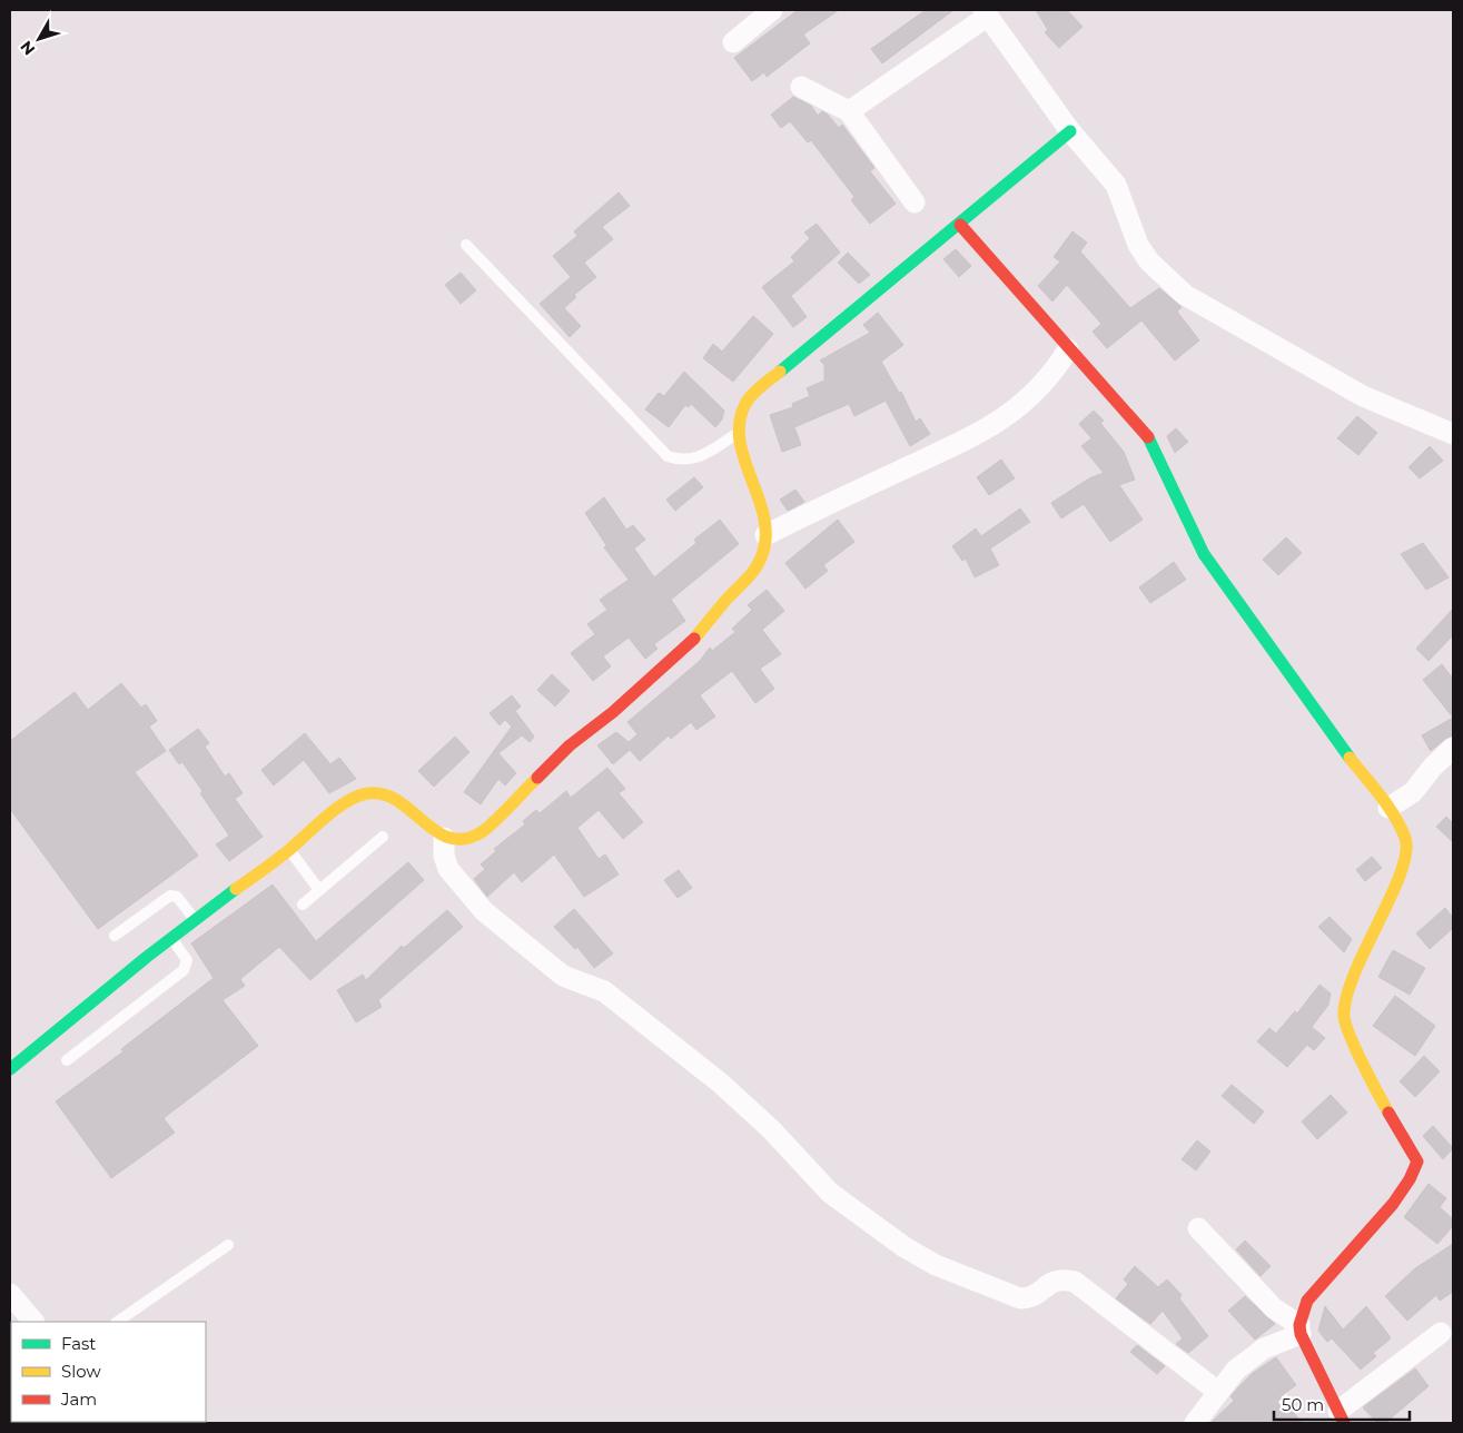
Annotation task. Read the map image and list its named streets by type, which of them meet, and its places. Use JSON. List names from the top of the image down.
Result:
{
  "legend": ["Fast", "Slow", "Jam"],
  "scale_bar": "50 m",
  "north": "bottom left"
}
